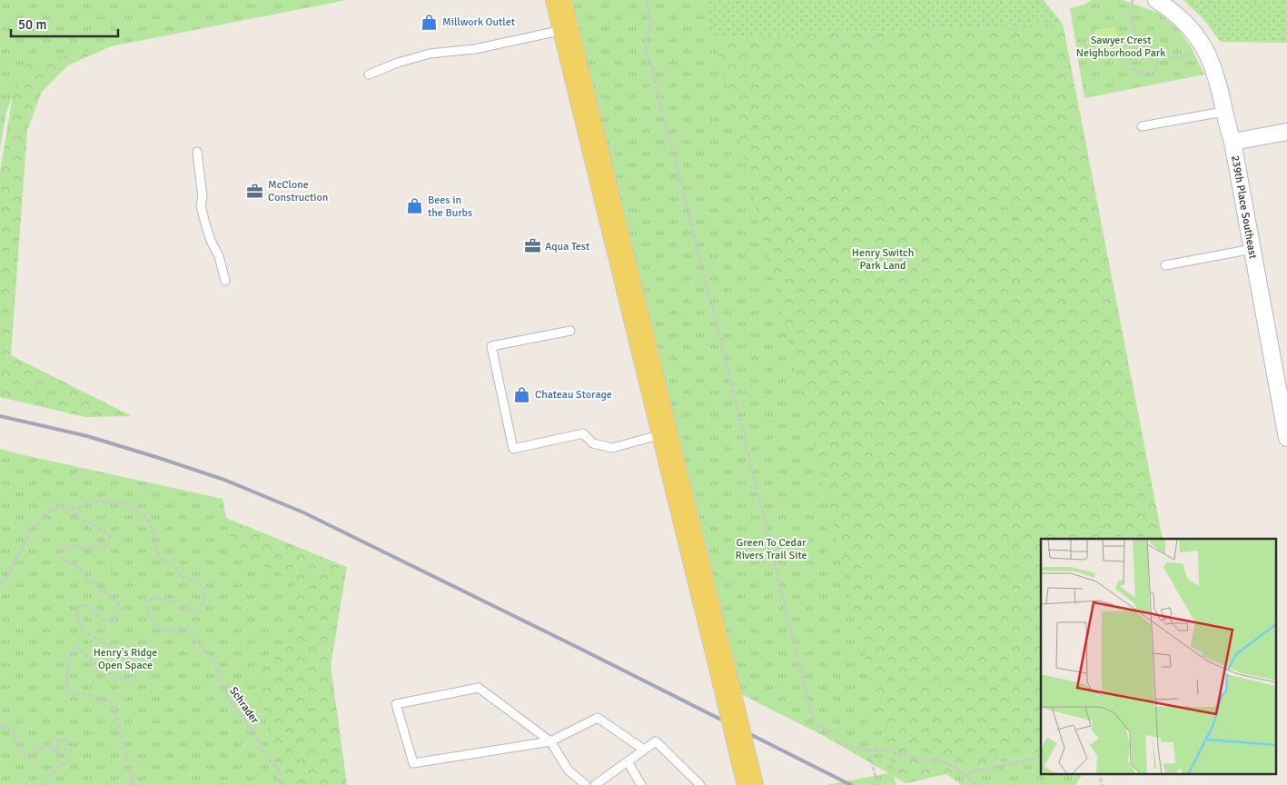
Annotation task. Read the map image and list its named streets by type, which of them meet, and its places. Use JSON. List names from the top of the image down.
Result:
{
  "streets": {
    "street": ["239th Place Southeast"],
    "path": ["Schrader"]
  },
  "parks": [
    "Sawyer Crest Neighborhood Park",
    "Henry Switch Park Land",
    "Green To Cedar Rivers Trail Site",
    "Henry's Ridge Open Space"
  ],
  "places": {
    "shop": ["Millwork Outlet", "Bees in the Burbs", "Chateau Storage"],
    "office": ["McClone Construction", "Aqua Test"]
  },
  "scale_bar": "50 m"
}
